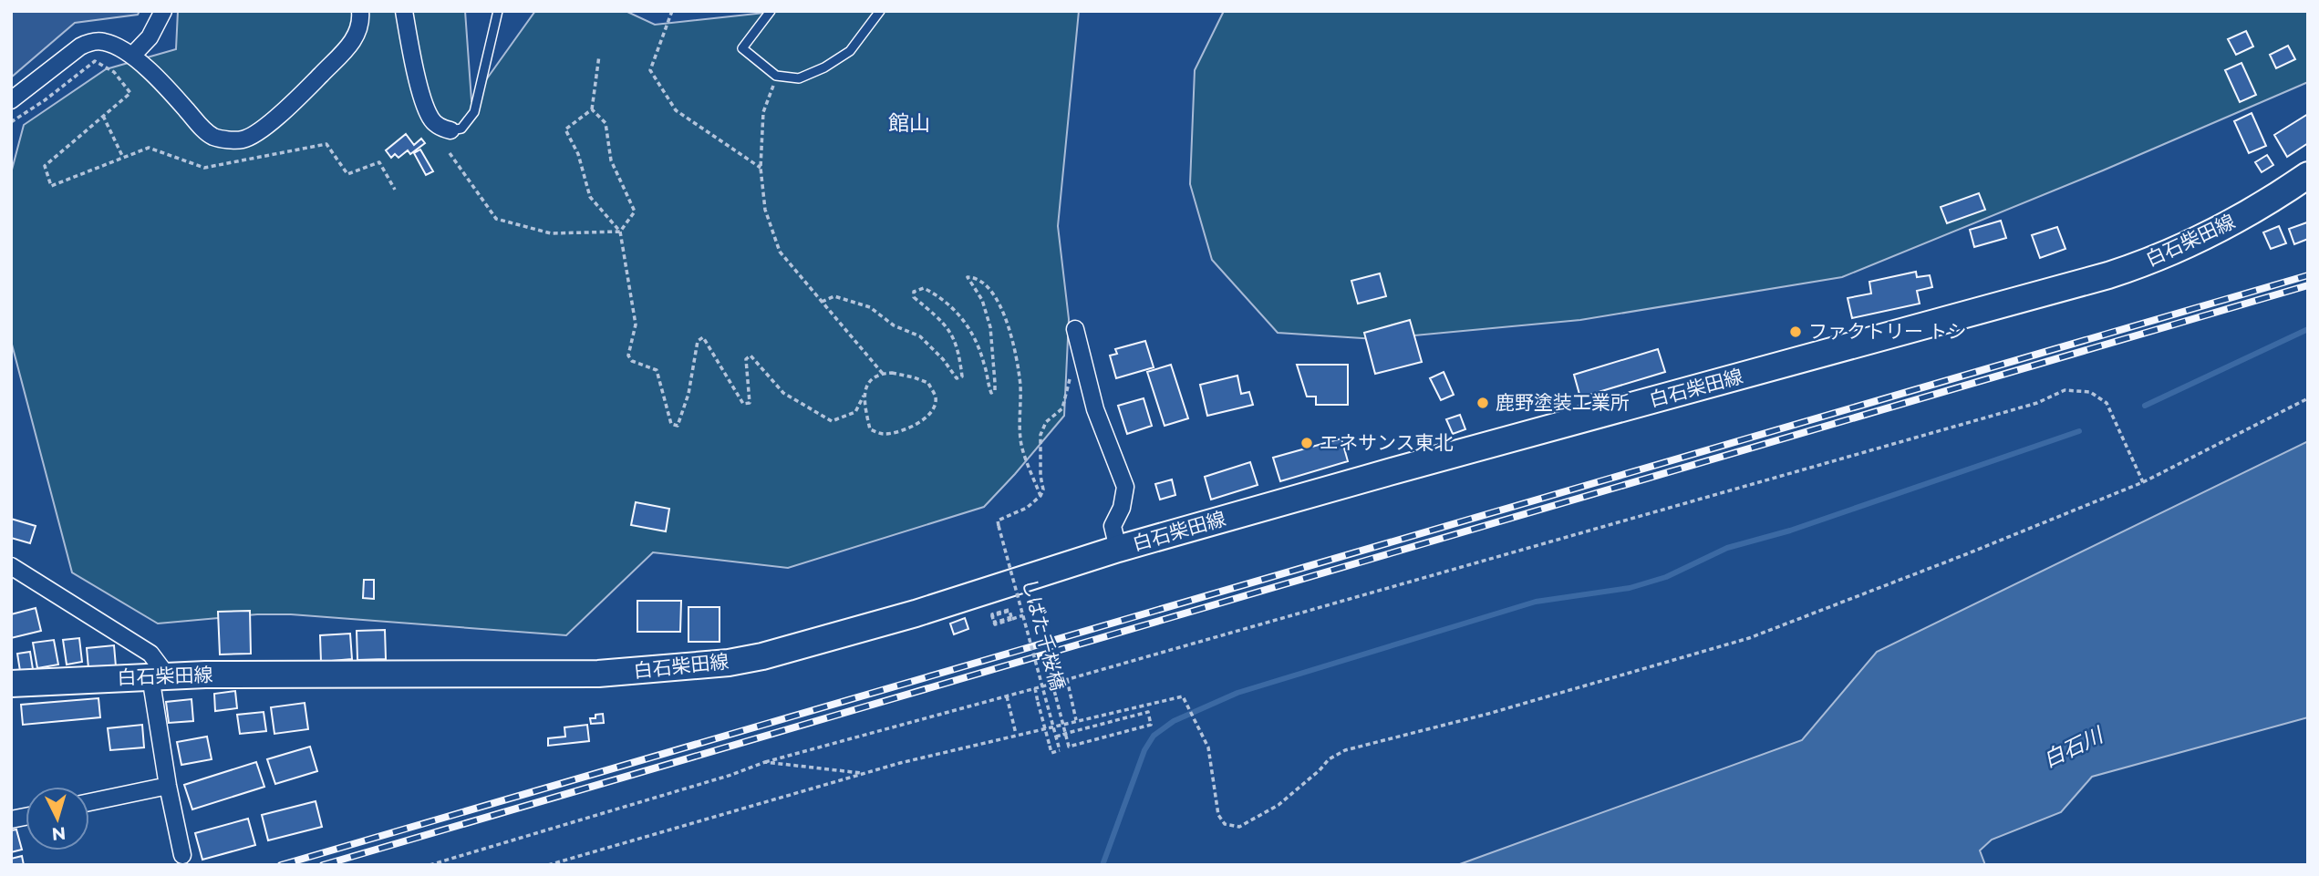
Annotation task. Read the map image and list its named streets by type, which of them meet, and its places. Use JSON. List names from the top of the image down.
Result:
{
  "streets": {
    "main road": ["白石柴田線"],
    "path": ["しばた千桜橋"]
  },
  "districts": ["館山"],
  "water": ["白石川"],
  "places": ["ファクトリー トシ", "鹿野塗装工業所", "エネサンス東北"],
  "north": "bottom"
}
